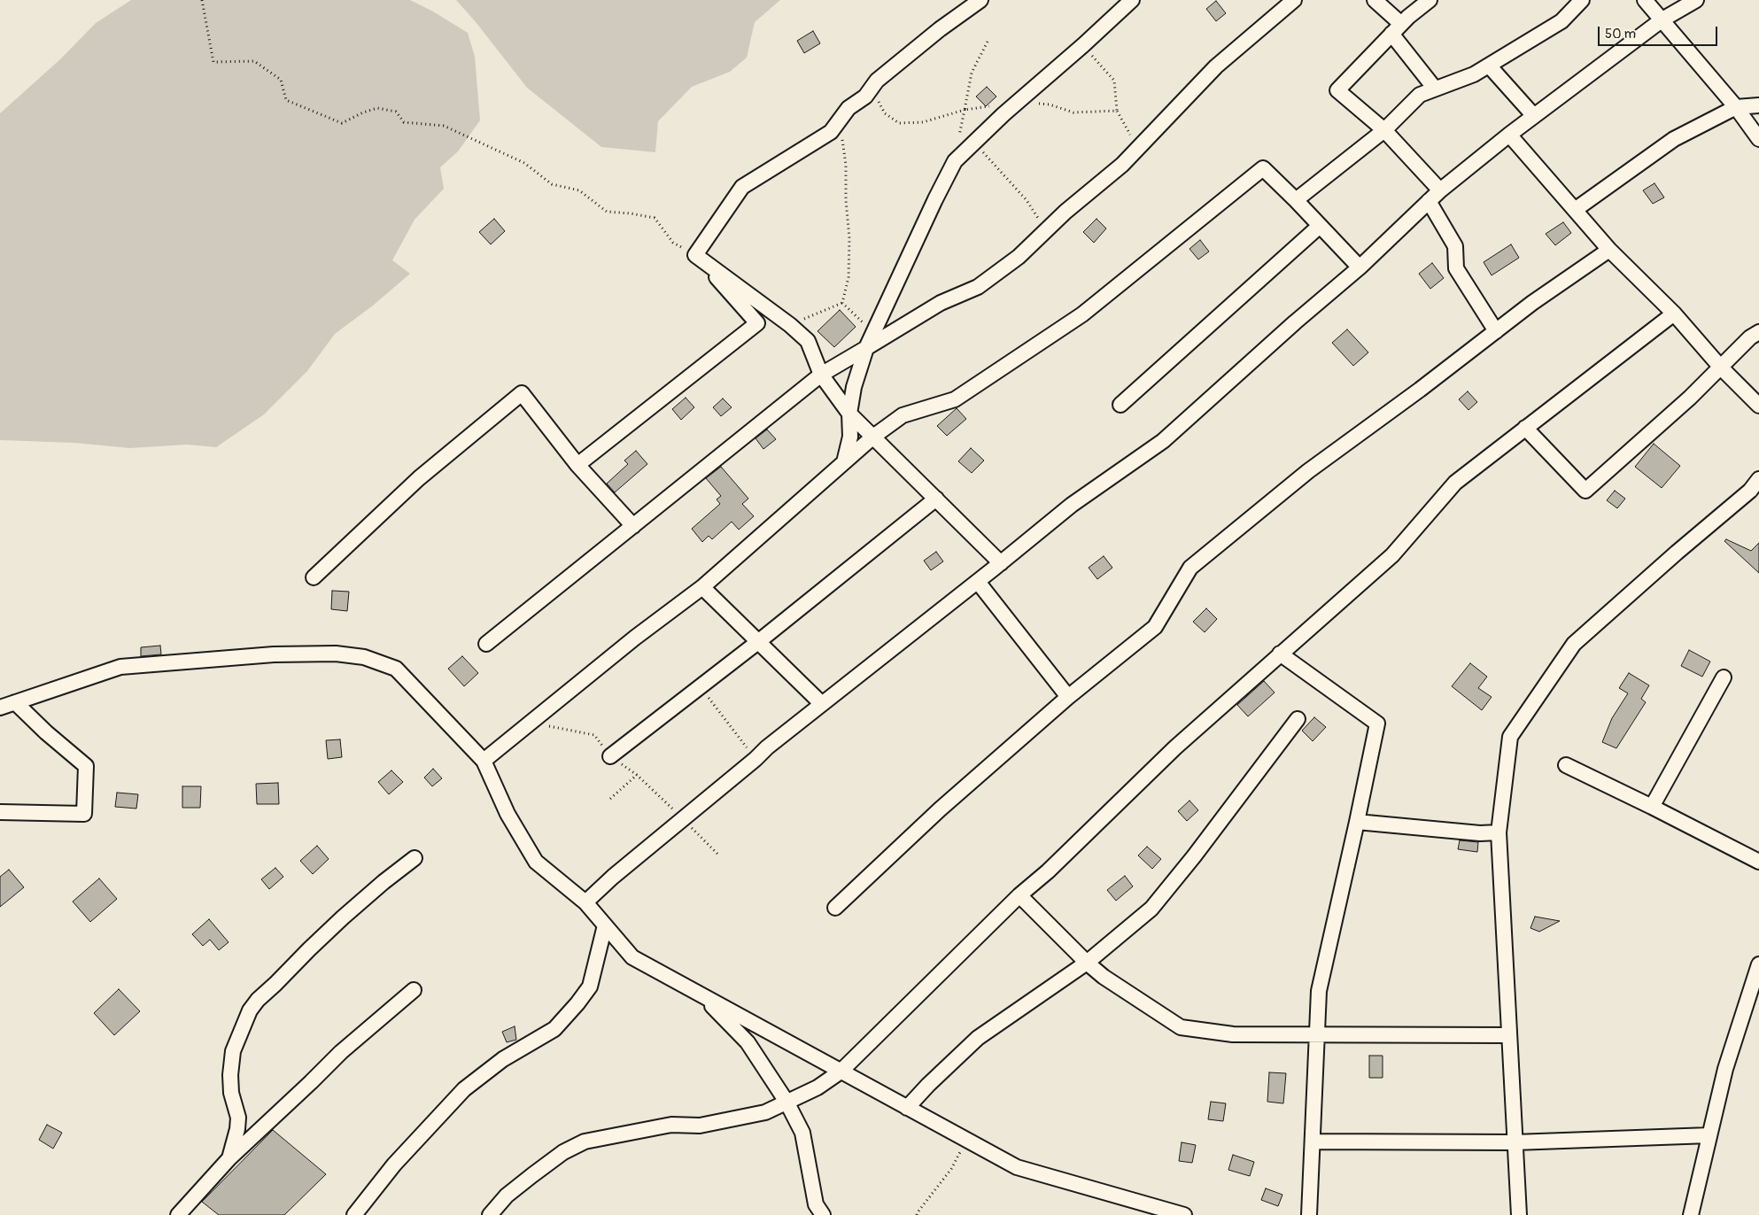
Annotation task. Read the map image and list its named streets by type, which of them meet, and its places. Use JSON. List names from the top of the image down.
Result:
{
  "scale_bar": "50 m"
}
